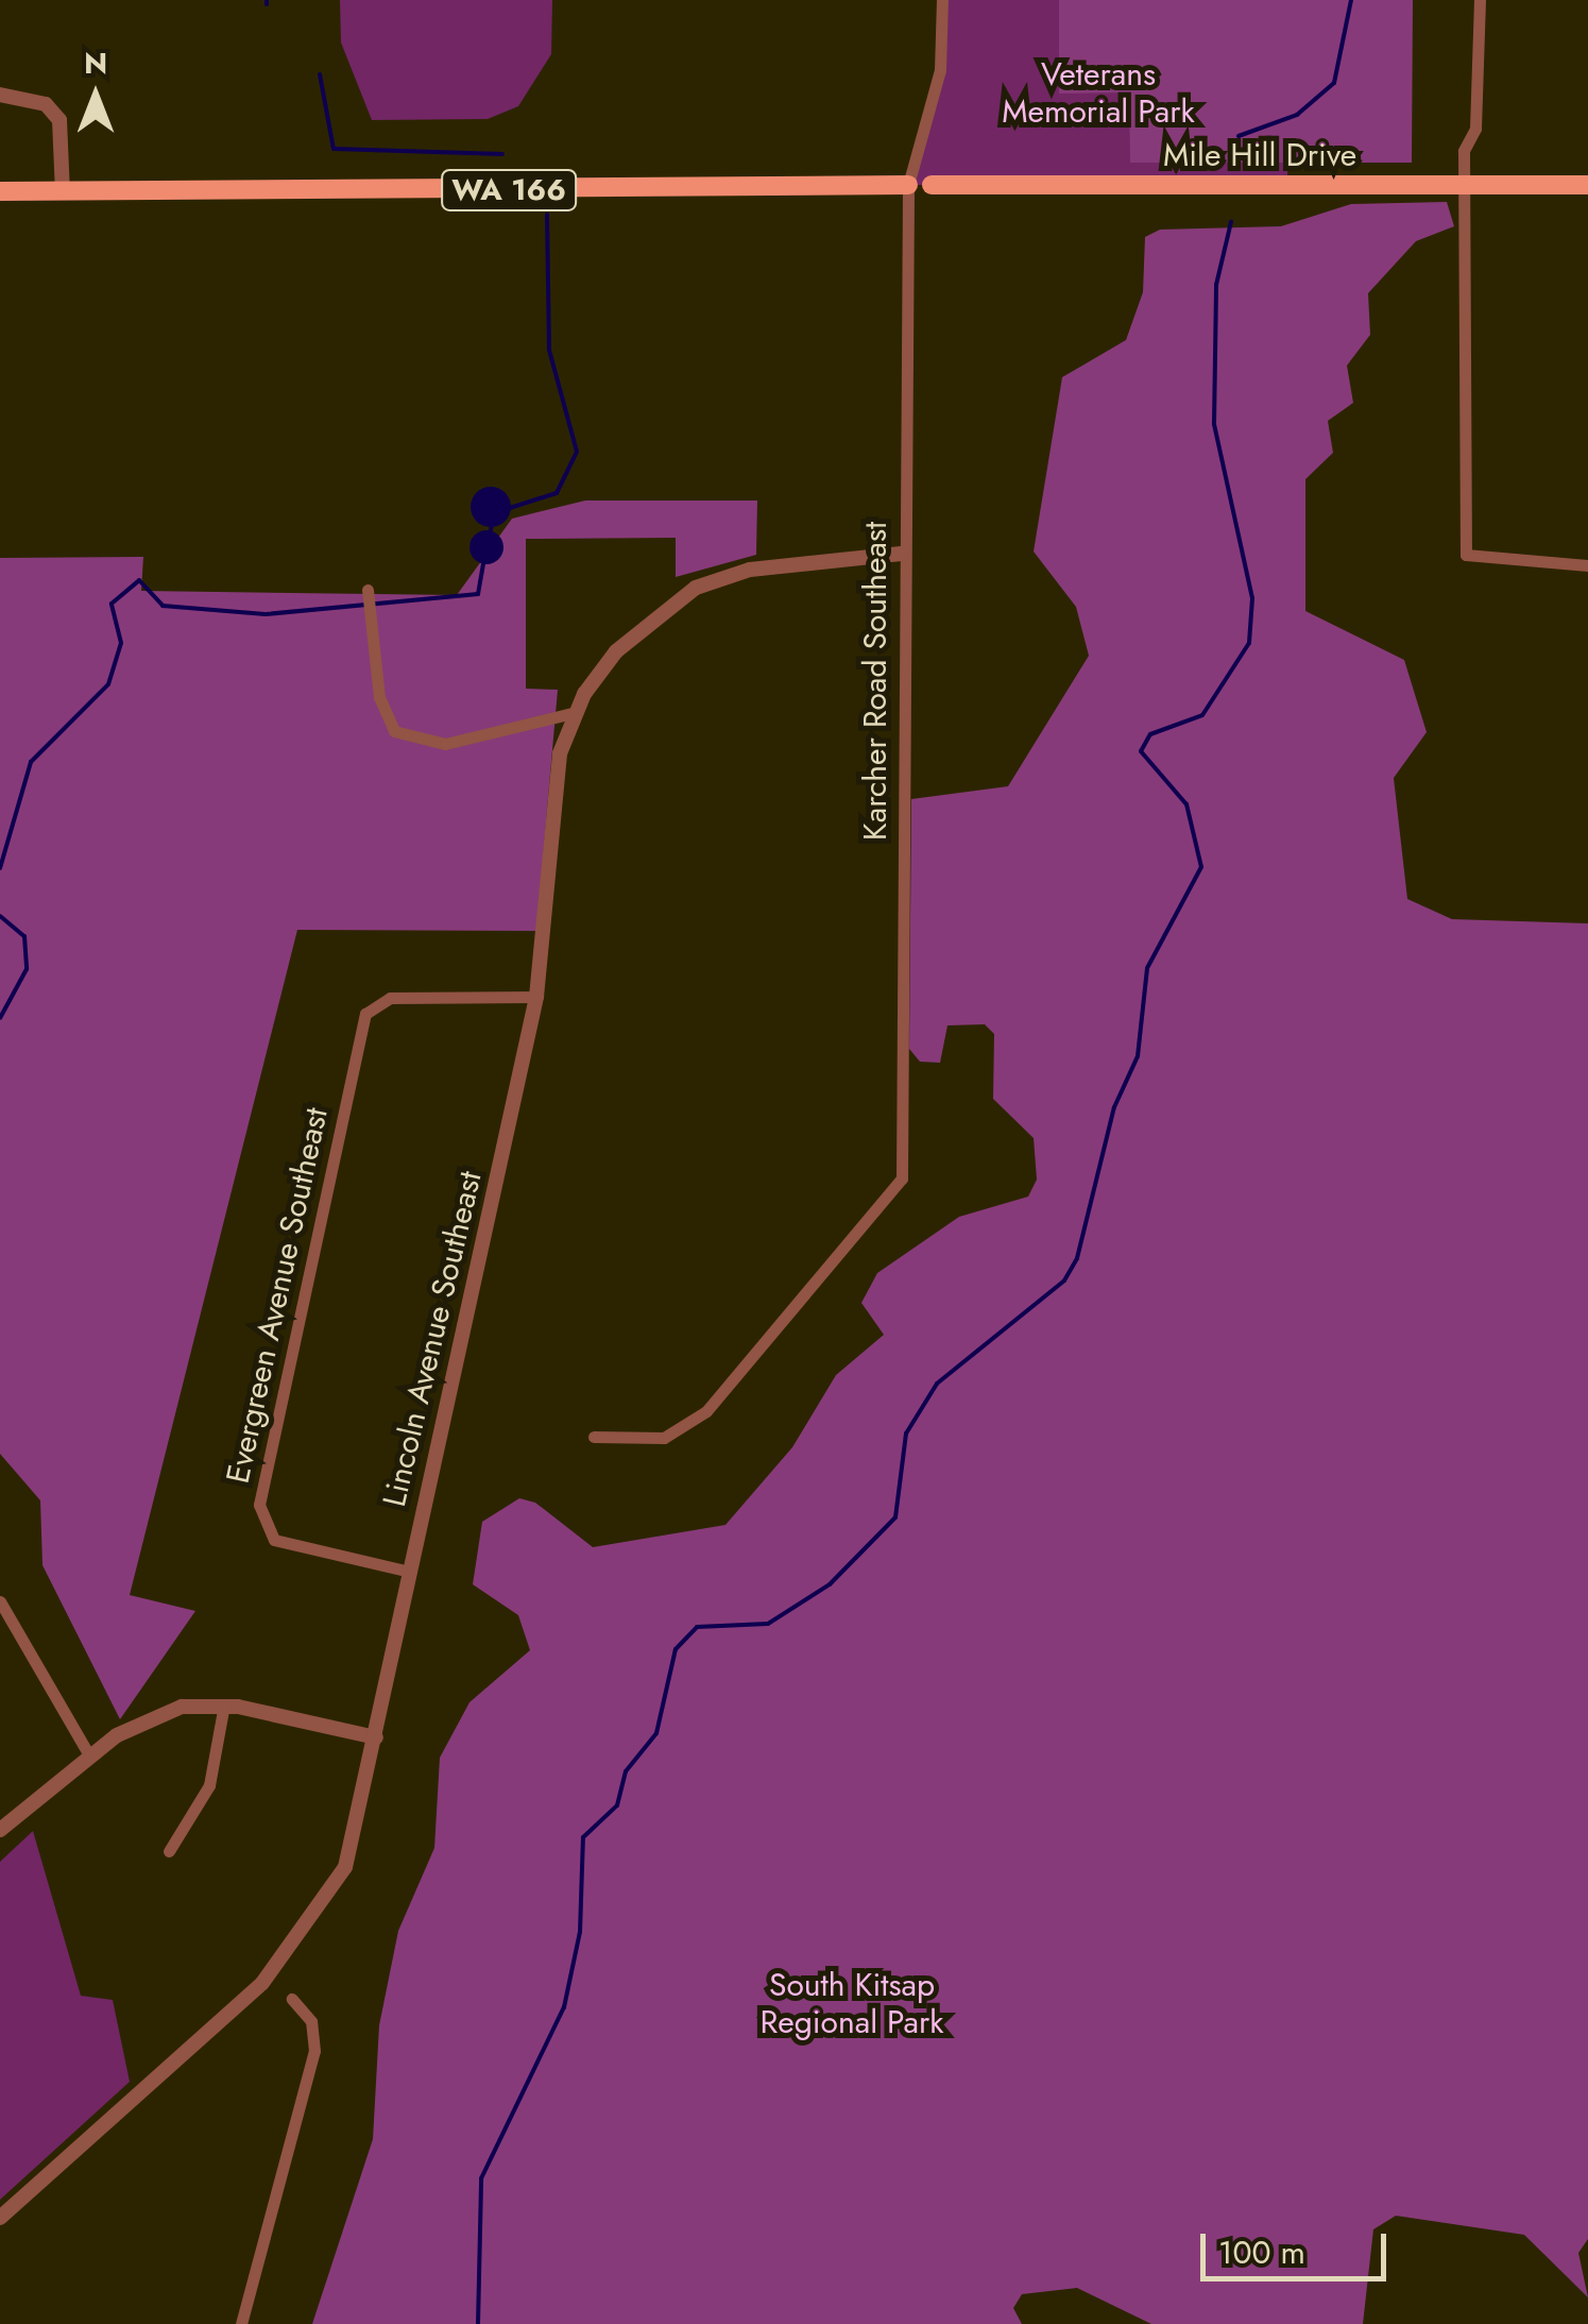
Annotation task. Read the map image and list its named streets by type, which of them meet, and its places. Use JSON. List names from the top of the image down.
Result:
{
  "streets": {
    "main road": ["Mile Hill Drive", "WA 166"],
    "street": ["Karcher Road Southeast", "Evergreen Avenue Southeast", "Lincoln Avenue Southeast"]
  },
  "crossings": [
    ["WA 166", "Karcher Road Southeast"],
    ["Karcher Road Southeast", "Lincoln Avenue Southeast"],
    ["Evergreen Avenue Southeast", "Lincoln Avenue Southeast"]
  ],
  "parks": ["Veterans Memorial Park", "South Kitsap Regional Park"],
  "scale_bar": "100 m",
  "north": "top"
}
